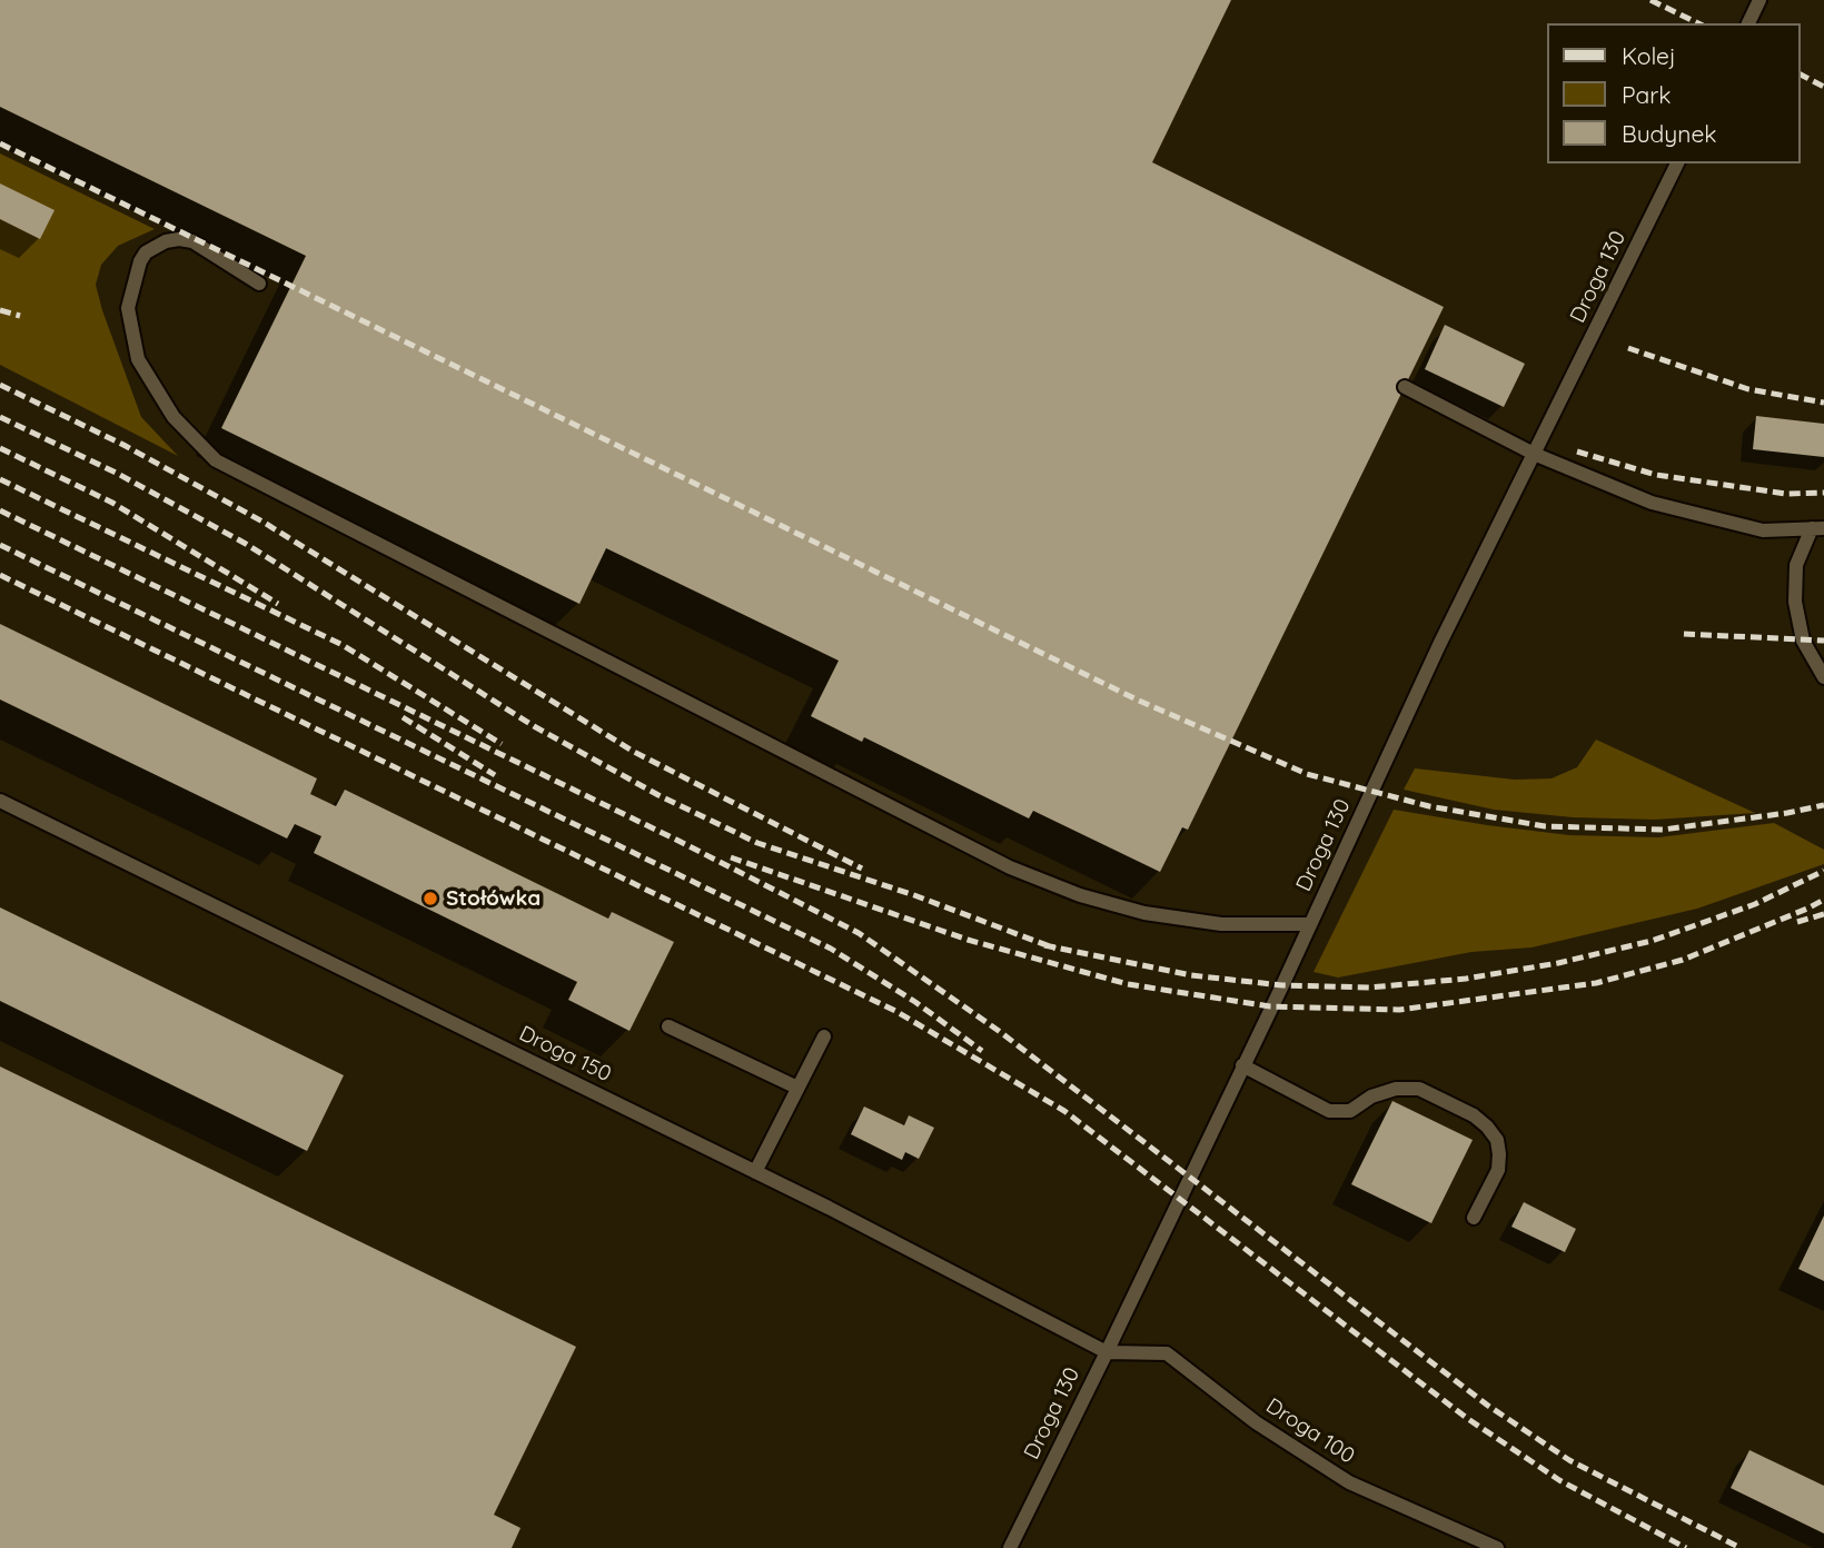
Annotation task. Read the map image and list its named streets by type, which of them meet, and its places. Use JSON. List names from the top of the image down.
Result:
{
  "streets": {
    "lane": ["Droga 130", "Droga 150", "Droga 100"]
  },
  "crossings": [
    ["Droga 130", "Droga 150"],
    ["Droga 130", "Droga 100"],
    ["Droga 150", "Droga 100"]
  ],
  "places": ["Stołówka"],
  "legend": ["Kolej", "Park", "Budynek"]
}
